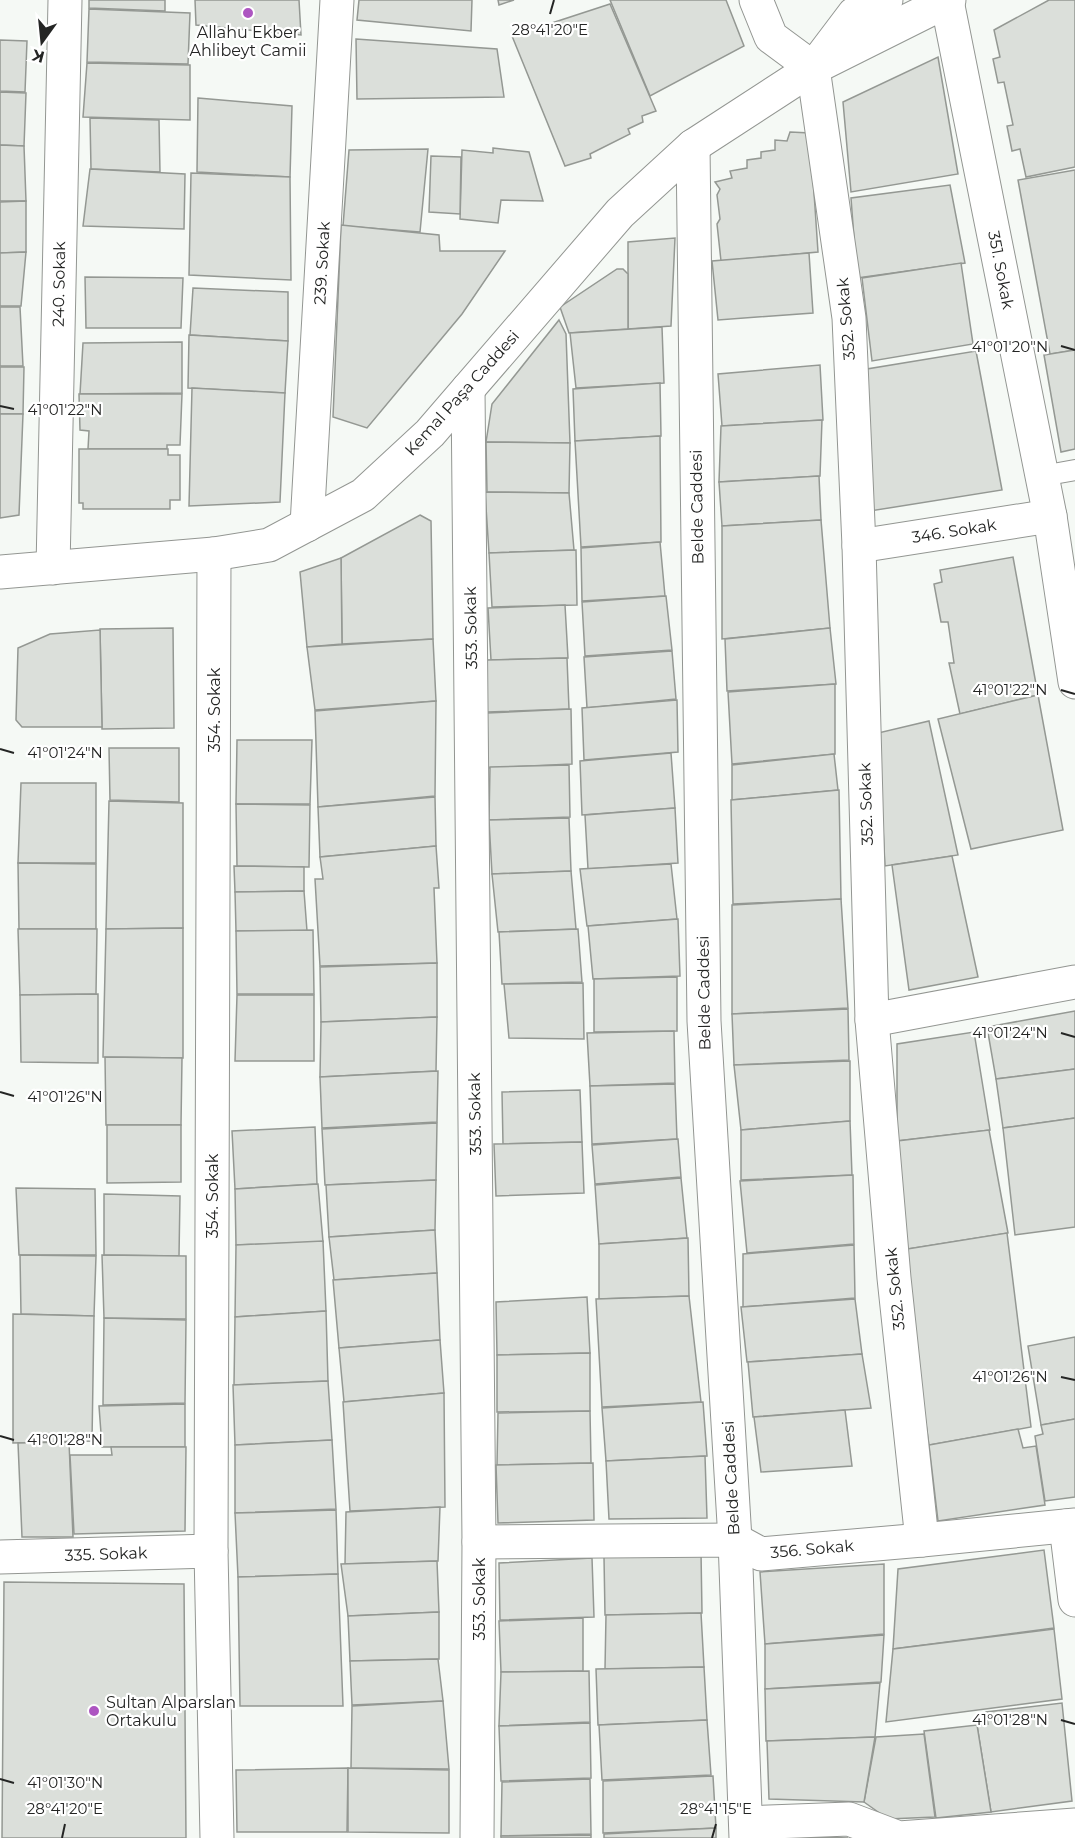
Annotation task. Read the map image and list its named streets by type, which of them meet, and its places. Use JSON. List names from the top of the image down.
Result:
{
  "streets": {
    "street": [
      "239. Sokak",
      "351. Sokak",
      "240. Sokak",
      "352. Sokak",
      "Kemal Paşa Caddesi",
      "Belde Caddesi",
      "346. Sokak",
      "353. Sokak",
      "354. Sokak",
      "356. Sokak",
      "335. Sokak"
    ]
  },
  "crossings": [
    ["239. Sokak", "Kemal Paşa Caddesi"],
    ["351. Sokak", "Kemal Paşa Caddesi"],
    ["351. Sokak", "346. Sokak"],
    ["240. Sokak", "Kemal Paşa Caddesi"],
    ["352. Sokak", "Kemal Paşa Caddesi"],
    ["352. Sokak", "346. Sokak"],
    ["352. Sokak", "356. Sokak"],
    ["Kemal Paşa Caddesi", "Belde Caddesi"],
    ["Kemal Paşa Caddesi", "353. Sokak"],
    ["Kemal Paşa Caddesi", "354. Sokak"],
    ["Belde Caddesi", "356. Sokak"],
    ["353. Sokak", "356. Sokak"],
    ["354. Sokak", "335. Sokak"]
  ],
  "places": ["Allahu Ekber Ahlibeyt Camii", "Sultan Alparslan Ortakulu"],
  "north": "bottom",
  "coordinates": [
    "28°41'20\"E",
    "41°01'20\"N",
    "41°01'22\"N",
    "41°01'24\"N",
    "41°01'26\"N",
    "41°01'28\"N",
    "41°01'30\"N",
    "28°41'15\"E"
  ]
}
